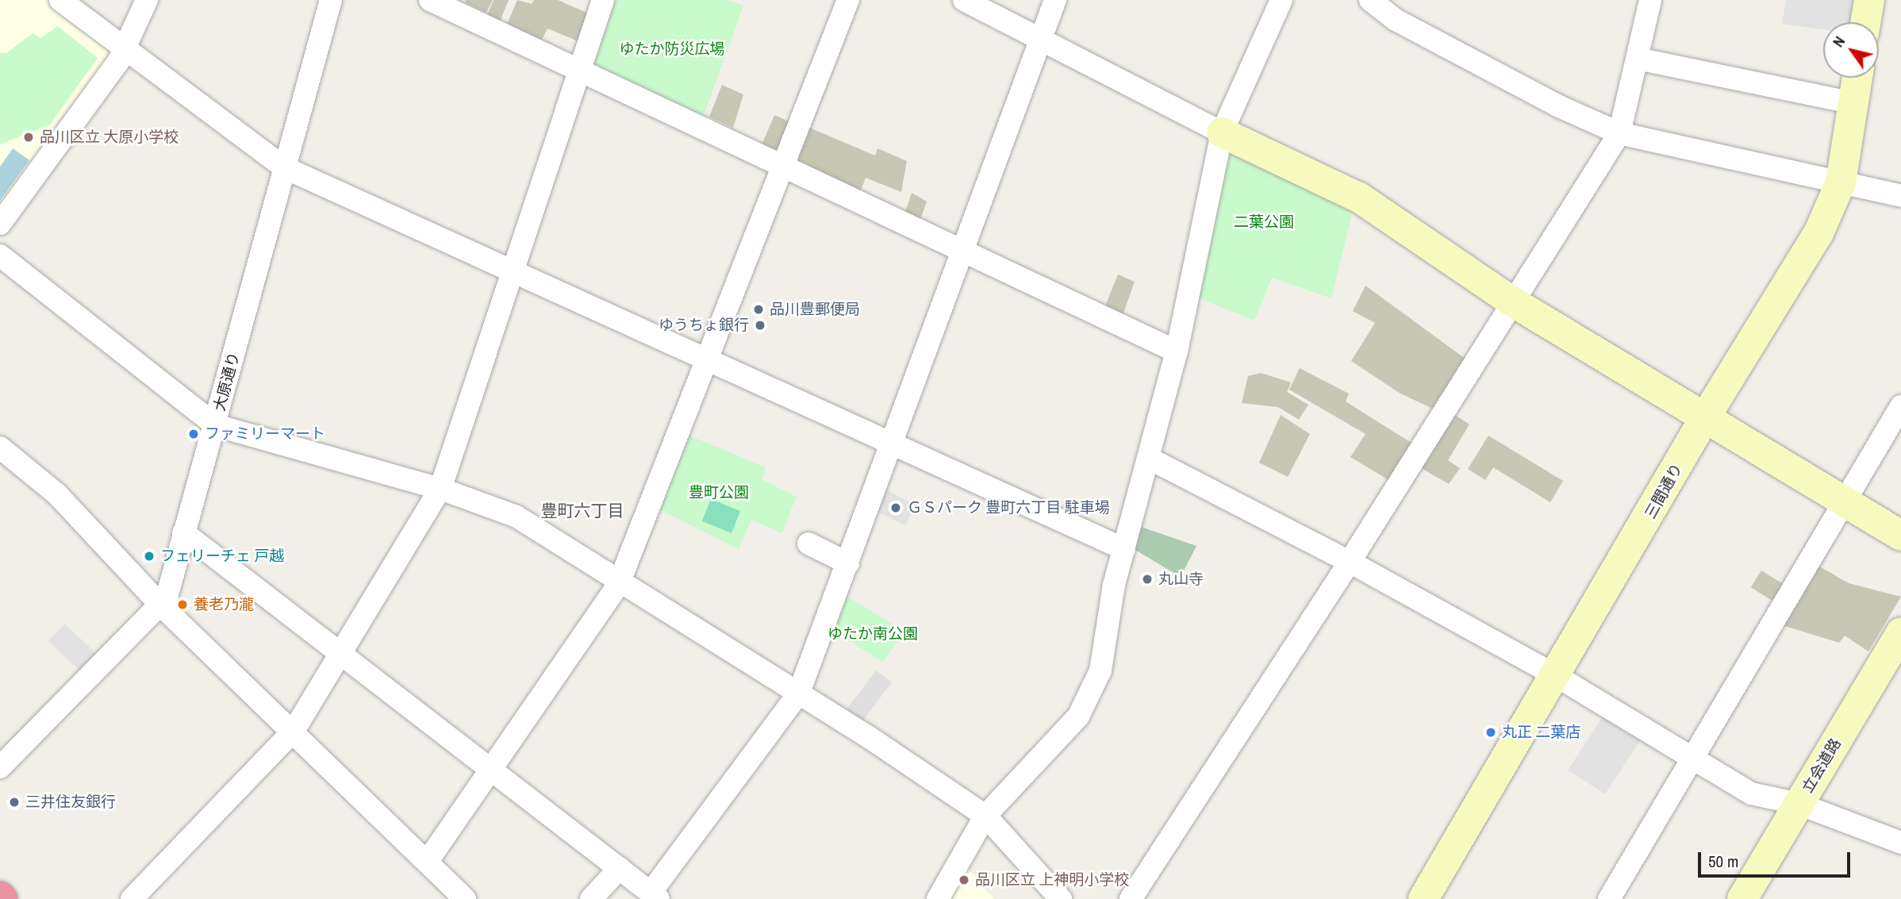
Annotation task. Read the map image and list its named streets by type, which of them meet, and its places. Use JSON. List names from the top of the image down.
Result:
{
  "streets": {
    "street": ["大原通り", "三間通り", "立会道路"]
  },
  "districts": ["豊町六丁目"],
  "parks": [
    "ゆたか防災広場",
    "二葉公園",
    "豊町公園",
    "ゆたか南公園"
  ],
  "places": [
    "品川区立 大原小学校",
    "品川豊郵便局",
    "ゆうちょ銀行",
    "ファミリーマート",
    "ＧＳパーク 豊町六丁目 駐車場",
    "フェリーチェ 戸越",
    "丸山寺",
    "養老乃瀧",
    "丸正 二葉店",
    "三井住友銀行",
    "品川区立 上神明小学校"
  ],
  "scale_bar": "50 m",
  "north": "top left"
}
